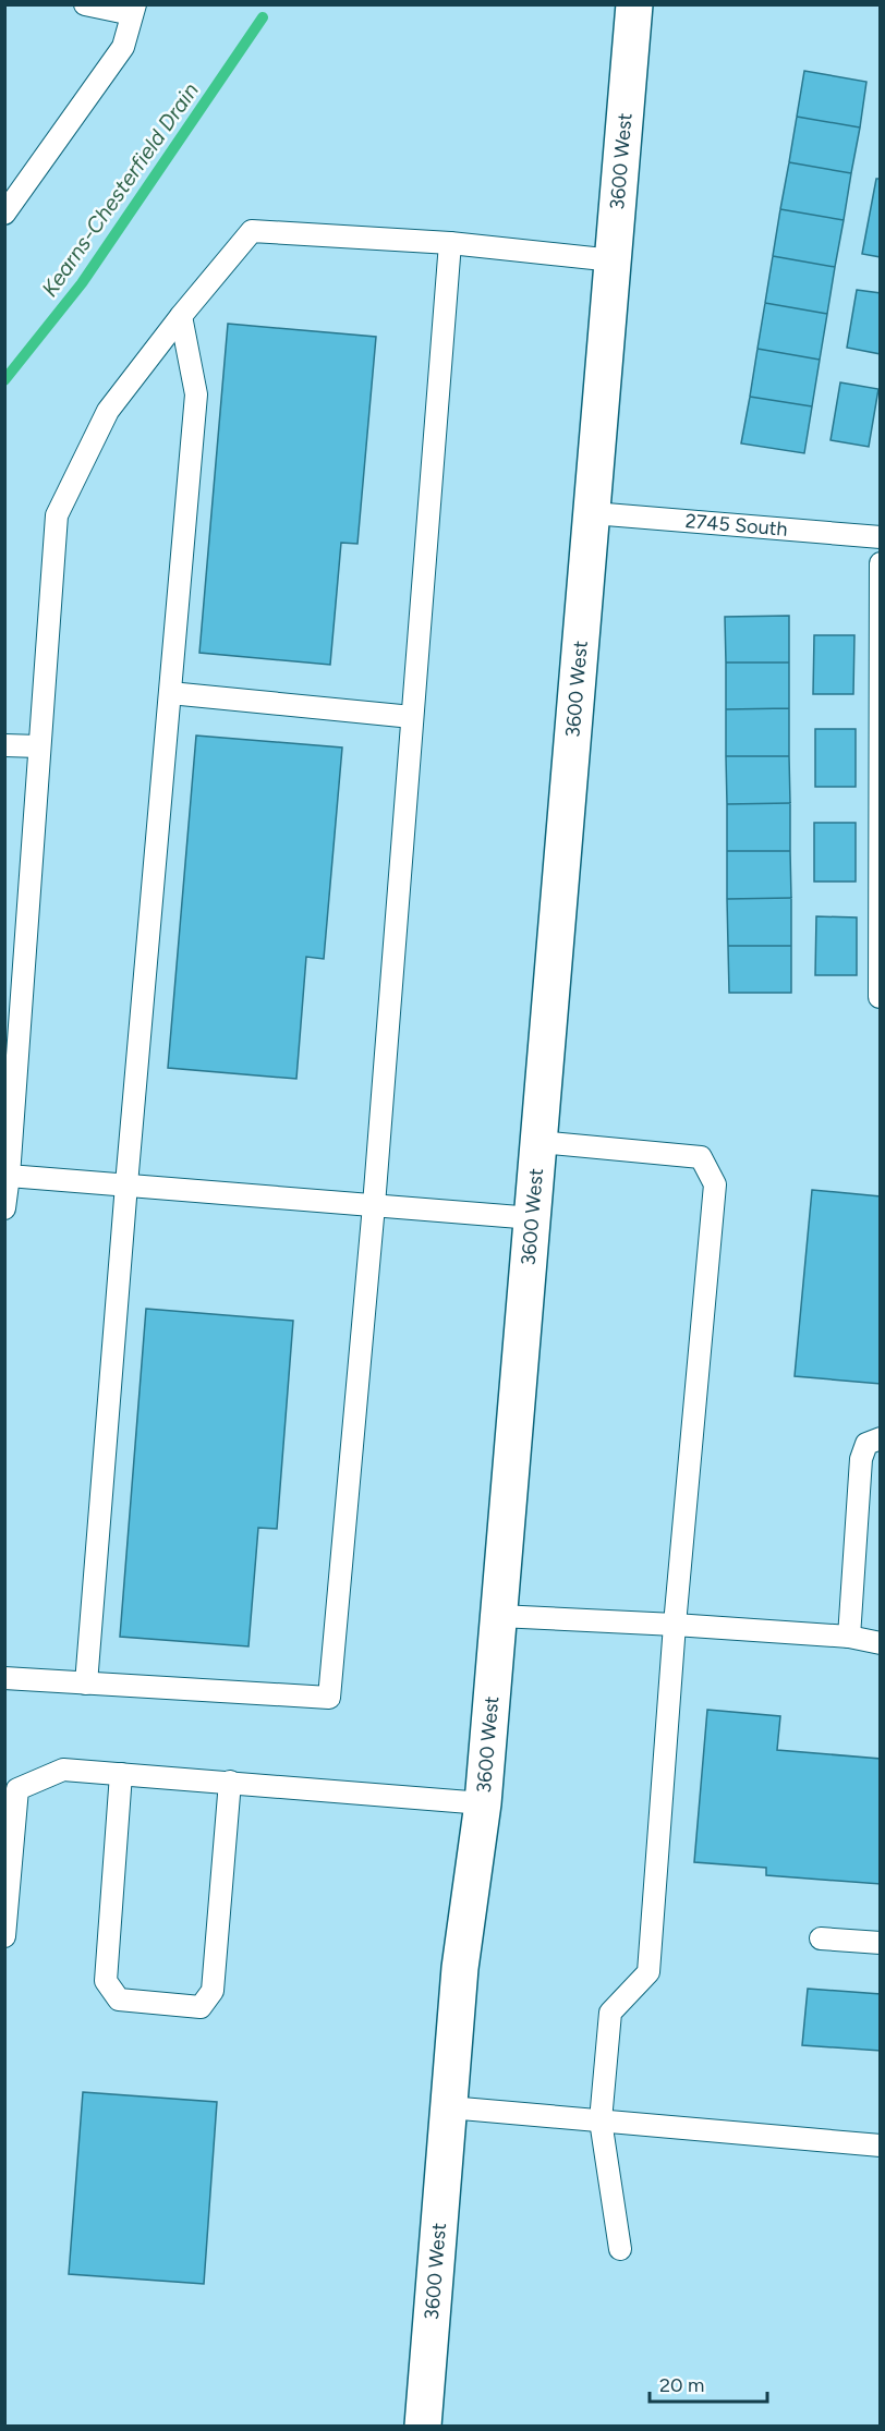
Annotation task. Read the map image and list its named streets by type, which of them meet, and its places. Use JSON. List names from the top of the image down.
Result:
{
  "streets": {
    "street": ["3600 West"],
    "lane": ["2745 South"]
  },
  "crossings": [
    ["3600 West", "2745 South"]
  ],
  "water": ["Kearns-Chesterfield Drain"],
  "scale_bar": "20 m"
}
